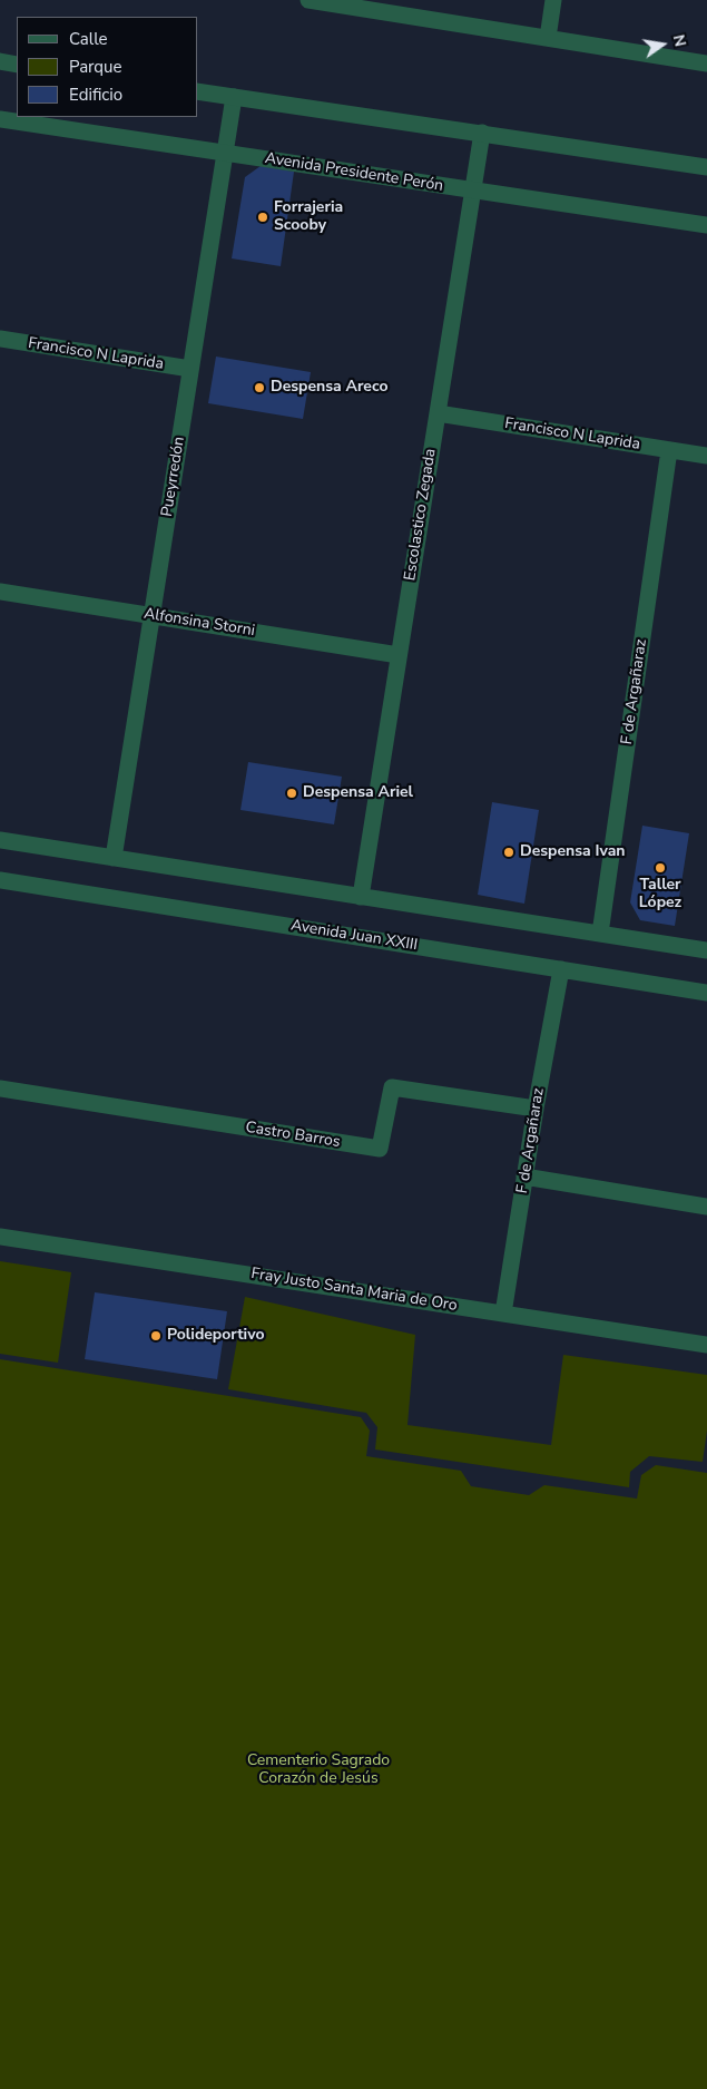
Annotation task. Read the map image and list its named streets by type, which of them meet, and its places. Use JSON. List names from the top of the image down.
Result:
{
  "streets": {
    "street": [
      "Avenida Presidente Perón",
      "Francisco N Laprida",
      "Pueyrredón",
      "Escolastico Zegada",
      "Alfonsina Storni",
      "F de Argañaraz",
      "Avenida Juan XXIII",
      "Castro Barros",
      "Fray Justo Santa Maria de Oro"
    ]
  },
  "crossings": [
    ["Avenida Presidente Perón", "Pueyrredón"],
    ["Avenida Presidente Perón", "Escolastico Zegada"],
    ["Francisco N Laprida", "Pueyrredón"],
    ["Francisco N Laprida", "Escolastico Zegada"],
    ["Francisco N Laprida", "F de Argañaraz"],
    ["Pueyrredón", "Alfonsina Storni"],
    ["Escolastico Zegada", "Alfonsina Storni"],
    ["F de Argañaraz", "Avenida Juan XXIII"],
    ["F de Argañaraz", "Castro Barros"],
    ["F de Argañaraz", "Fray Justo Santa Maria de Oro"]
  ],
  "parks": ["Cementerio Sagrado Corazón de Jesús"],
  "places": [
    "Forrajeria Scooby",
    "Despensa Areco",
    "Despensa Ariel",
    "Despensa Ivan",
    "Taller López",
    "Polideportivo"
  ],
  "legend": ["Calle", "Parque", "Edificio"],
  "north": "right"
}
